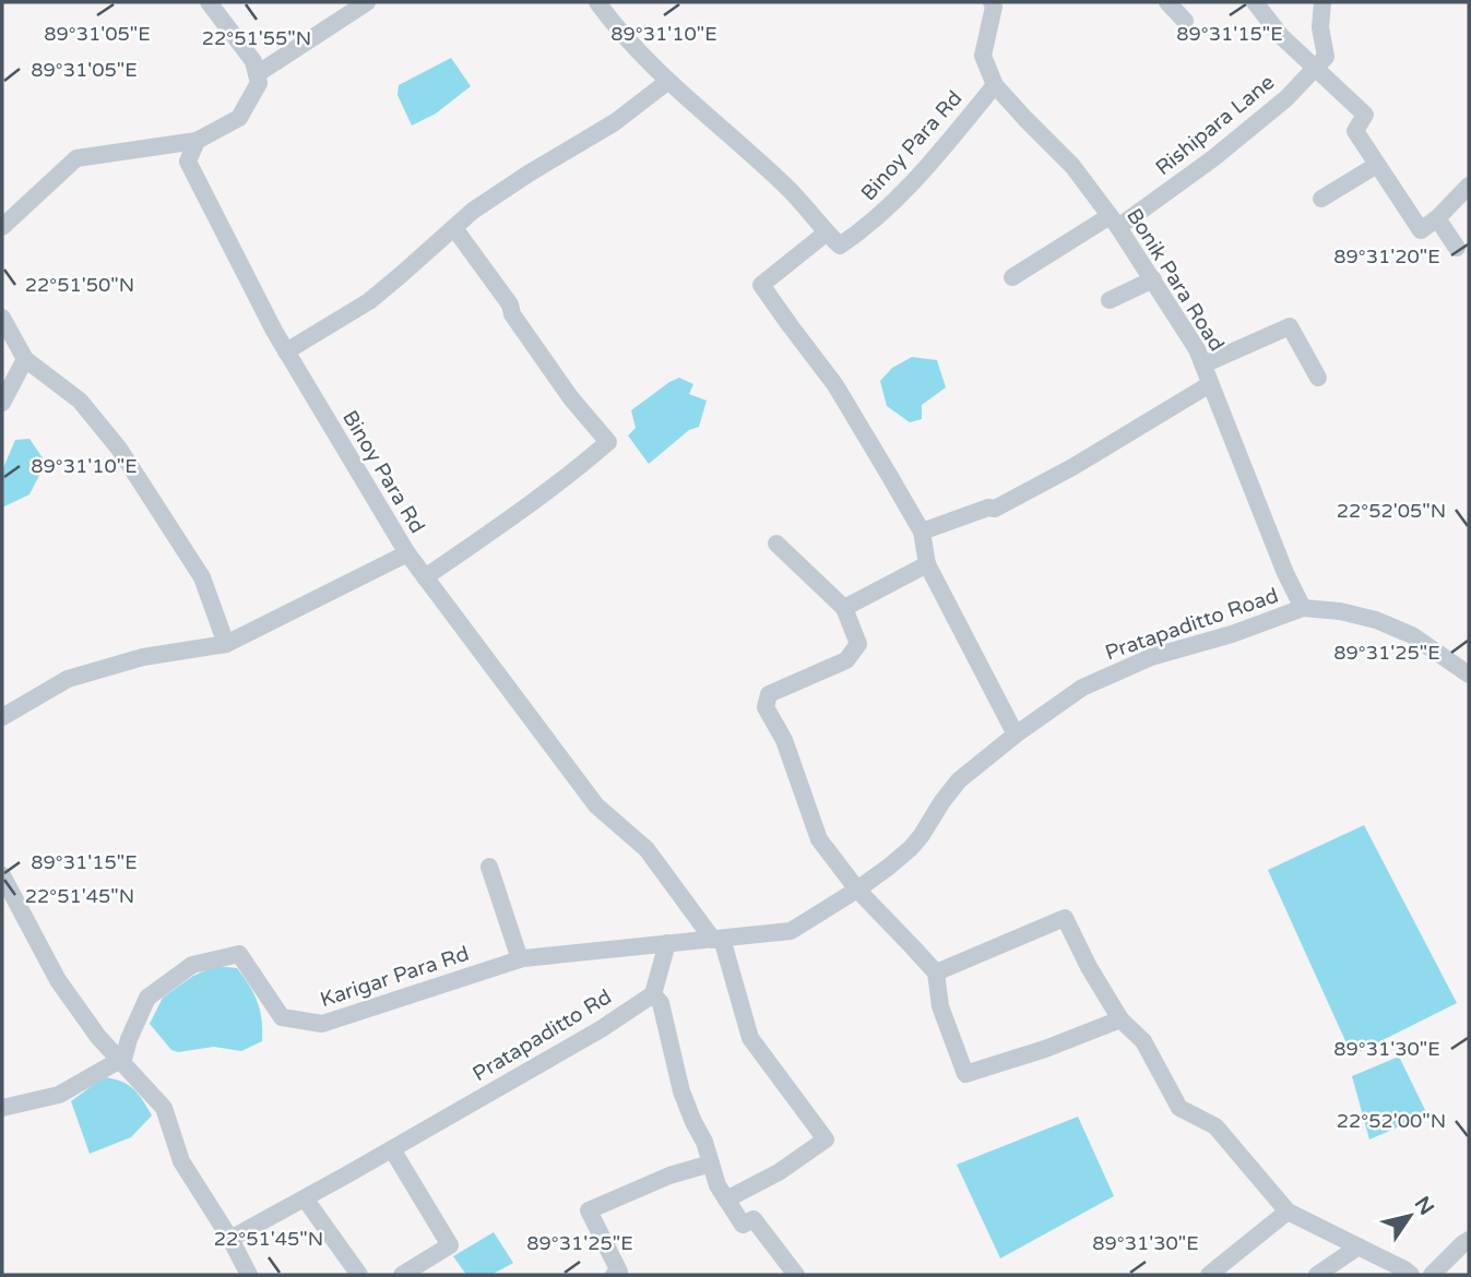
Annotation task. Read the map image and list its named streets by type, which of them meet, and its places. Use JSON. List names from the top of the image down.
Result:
{
  "streets": {
    "street": [
      "Rishipara Lane",
      "Binoy Para Rd",
      "Bonik Para Road",
      "Pratapaditto Road",
      "Karigar Para Rd",
      "Pratapaditto Rd"
    ]
  },
  "crossings": [
    ["Rishipara Lane", "Bonik Para Road"],
    ["Binoy Para Rd", "Bonik Para Road"],
    ["Bonik Para Road", "Pratapaditto Road"]
  ],
  "north": "top right",
  "coordinates": [
    "89°31'05\"E",
    "89°31'10\"E",
    "89°31'15\"E",
    "22°51'55\"N",
    "89°31'20\"E",
    "22°51'50\"N",
    "22°52'05\"N",
    "89°31'25\"E",
    "22°51'45\"N",
    "89°31'30\"E",
    "22°52'00\"N"
  ]
}
